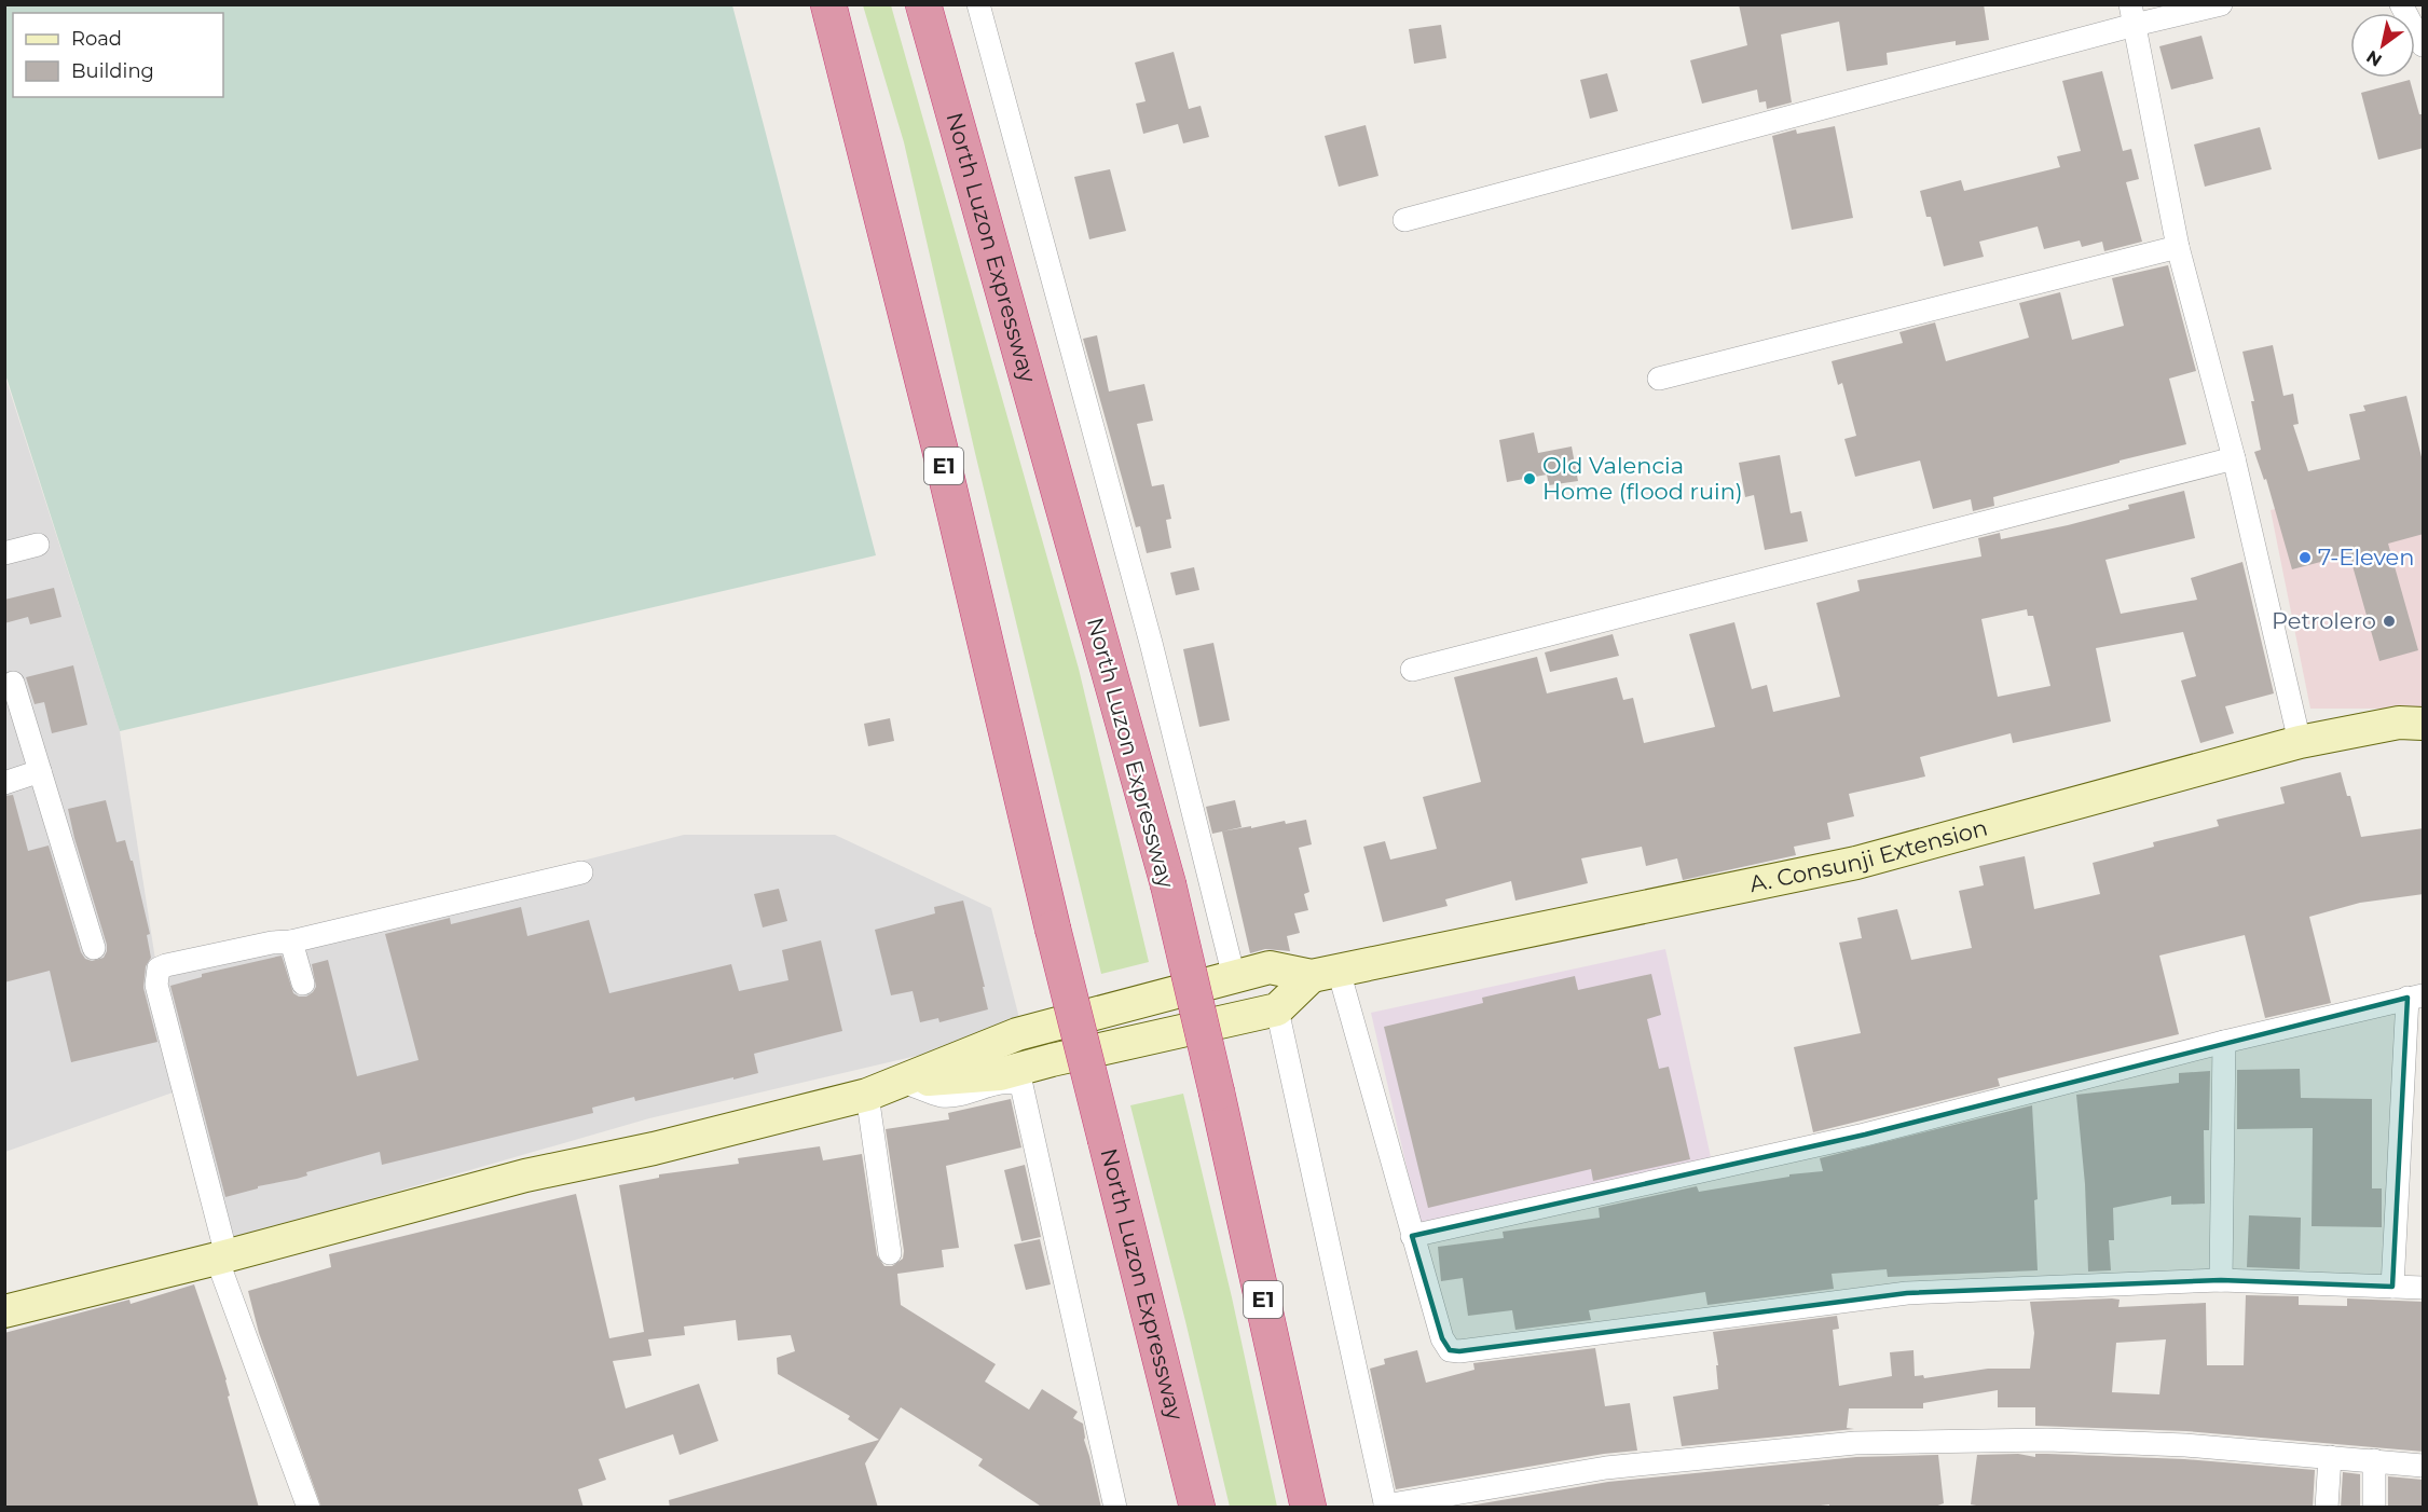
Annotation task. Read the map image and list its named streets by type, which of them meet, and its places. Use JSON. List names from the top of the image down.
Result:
{
  "streets": {
    "highway": ["North Luzon Expressway", "E1"],
    "main road": ["A. Consunji Extension"]
  },
  "places": ["Old Valencia Home (flood ruin)", "7-Eleven", "Petrolero"],
  "legend": ["Road", "Building"],
  "north": "bottom left"
}
